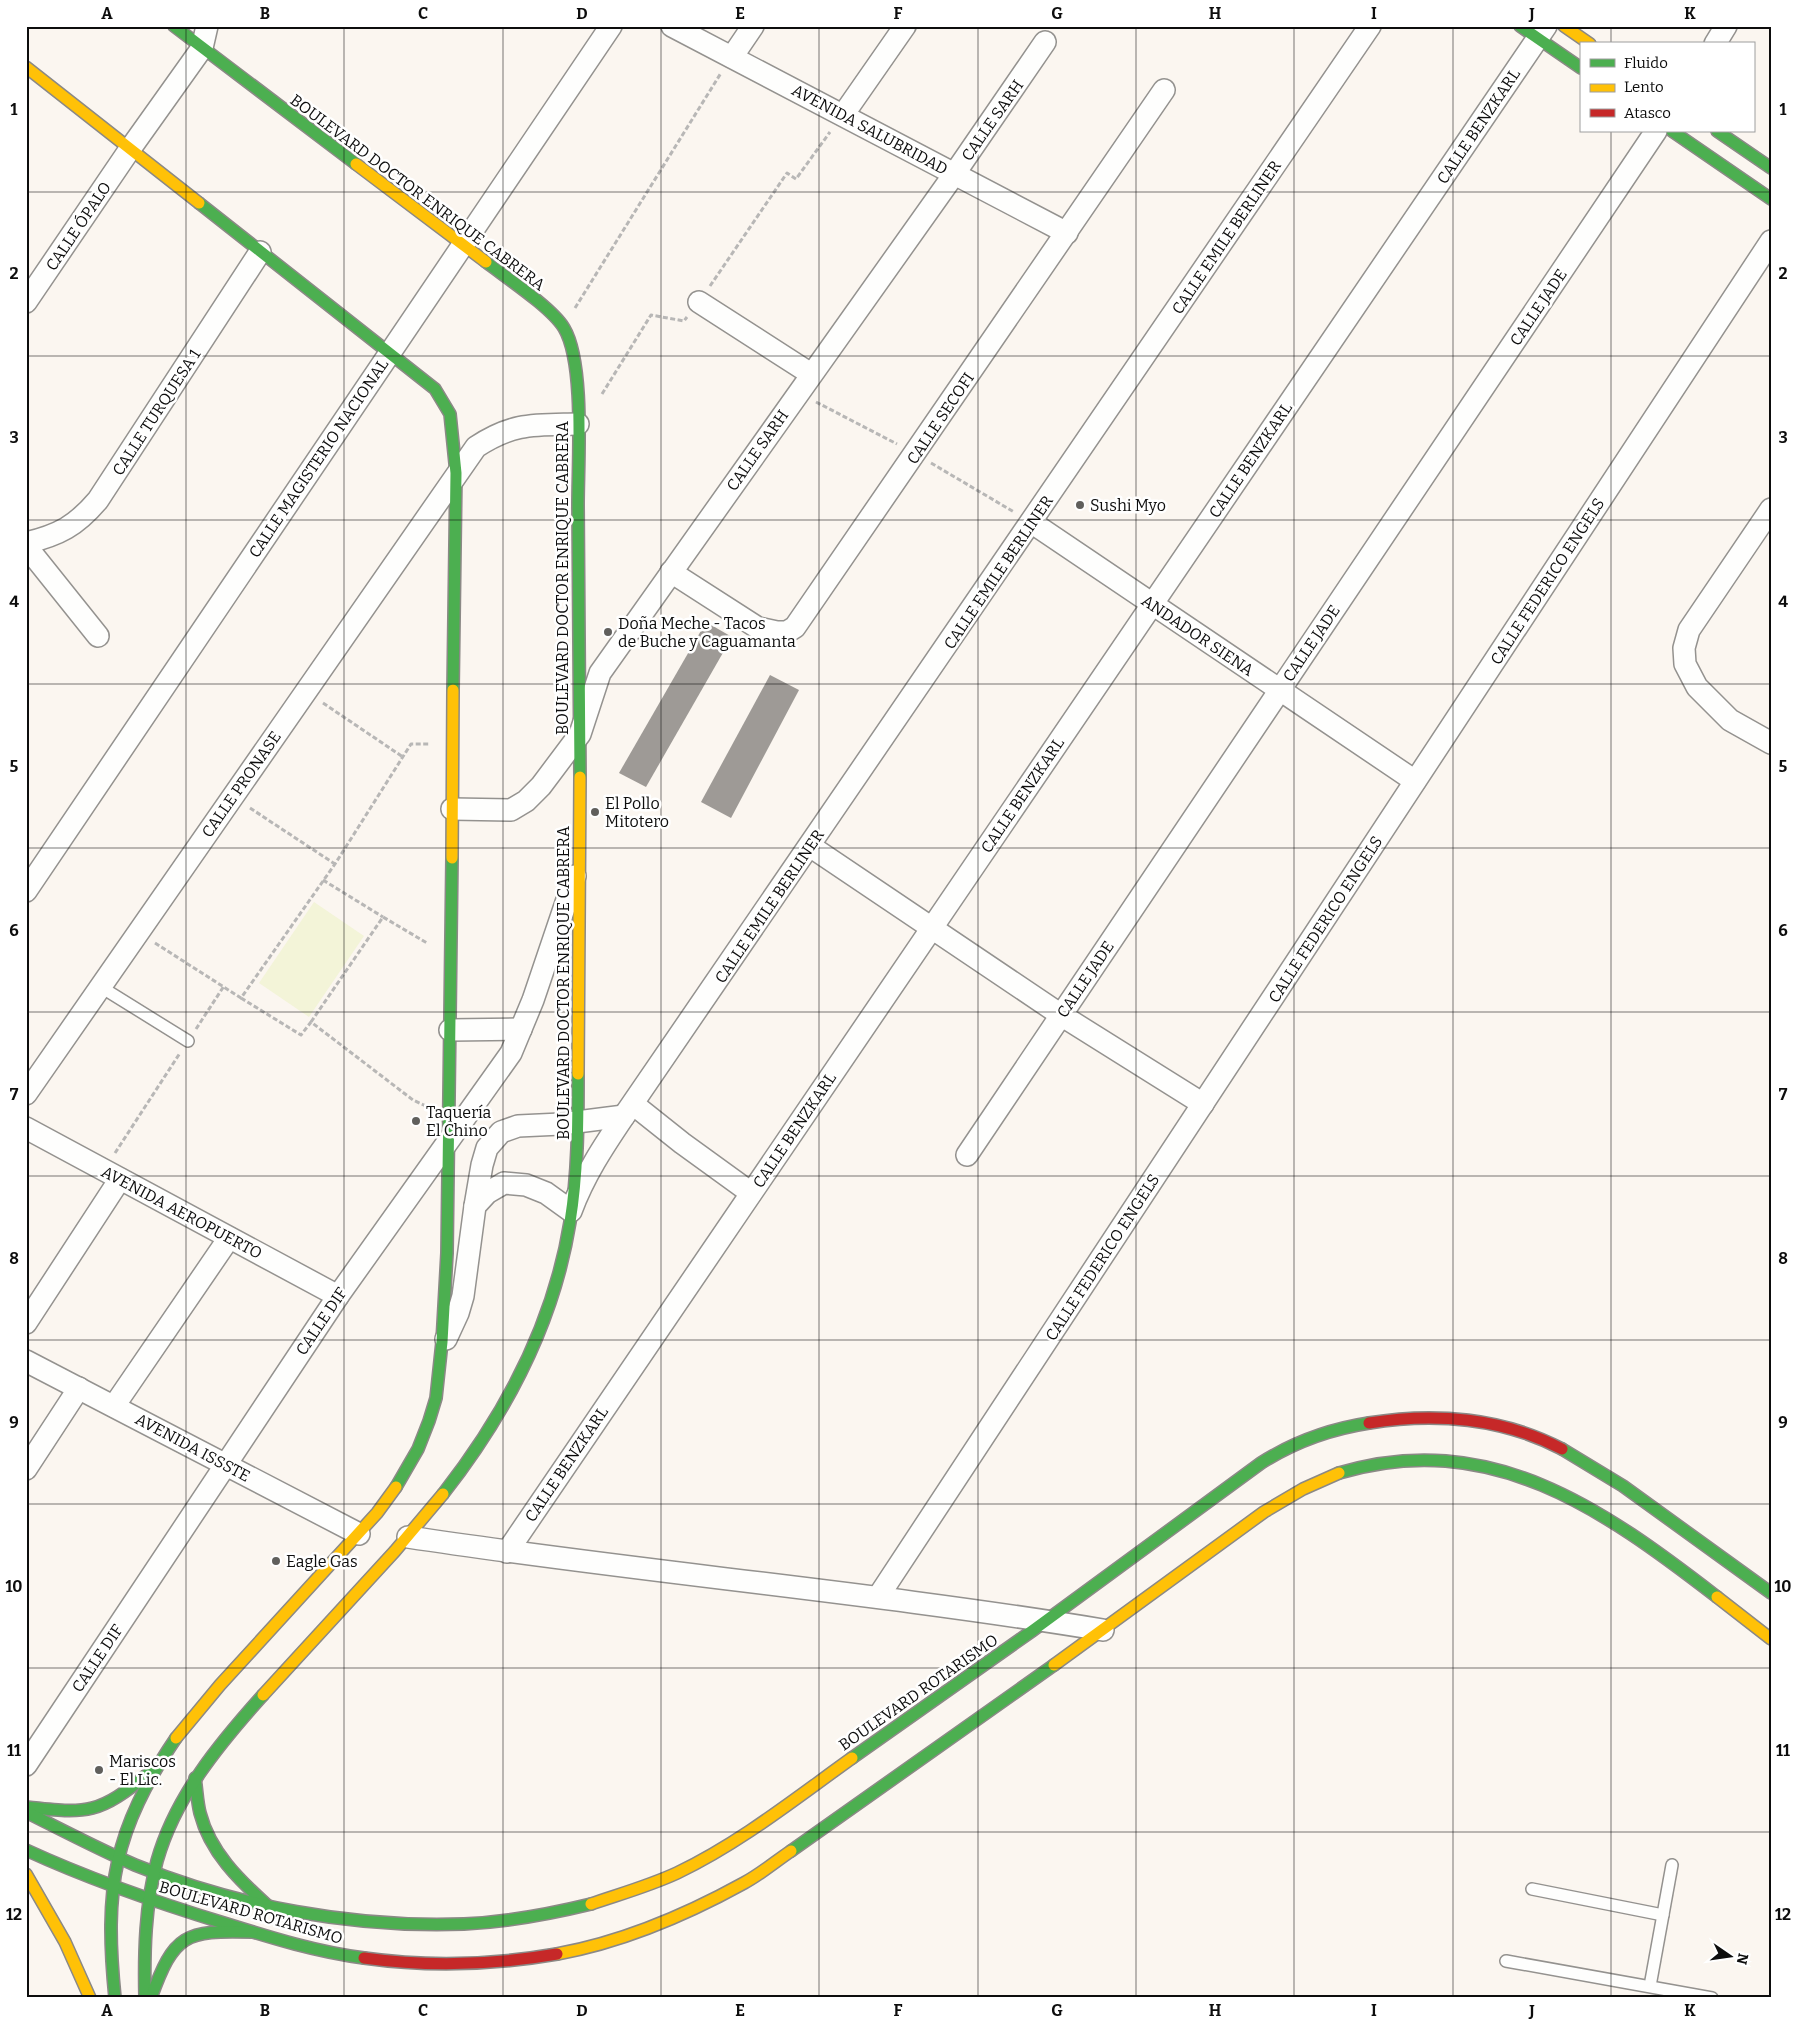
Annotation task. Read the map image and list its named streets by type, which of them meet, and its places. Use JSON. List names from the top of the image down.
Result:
{
  "streets": {
    "main road": ["BOULEVARD DOCTOR ENRIQUE CABRERA", "BOULEVARD ROTARISMO"],
    "street": [
      "CALLE SARH",
      "CALLE BENZKARL",
      "AVENIDA SALUBRIDAD",
      "CALLE ÓPALO",
      "CALLE EMILE BERLINER",
      "CALLE JADE",
      "CALLE TURQUESA 1",
      "CALLE SECOFI",
      "CALLE MAGISTERIO NACIONAL",
      "CALLE FEDERICO ENGELS",
      "ANDADOR SIENA",
      "CALLE PRONASE",
      "AVENIDA AEROPUERTO",
      "CALLE DIF",
      "AVENIDA ISSSTE"
    ]
  },
  "crossings": [
    ["CALLE SARH", "AVENIDA SALUBRIDAD"],
    ["CALLE SARH", "BOULEVARD DOCTOR ENRIQUE CABRERA"],
    ["CALLE SARH", "CALLE SECOFI"],
    ["CALLE BENZKARL", "ANDADOR SIENA"],
    ["AVENIDA SALUBRIDAD", "CALLE SECOFI"],
    ["BOULEVARD DOCTOR ENRIQUE CABRERA", "CALLE ÓPALO"],
    ["BOULEVARD DOCTOR ENRIQUE CABRERA", "CALLE EMILE BERLINER"],
    ["BOULEVARD DOCTOR ENRIQUE CABRERA", "CALLE MAGISTERIO NACIONAL"],
    ["BOULEVARD DOCTOR ENRIQUE CABRERA", "CALLE PRONASE"],
    ["BOULEVARD DOCTOR ENRIQUE CABRERA", "CALLE DIF"],
    ["BOULEVARD DOCTOR ENRIQUE CABRERA", "BOULEVARD ROTARISMO"],
    ["CALLE EMILE BERLINER", "ANDADOR SIENA"],
    ["CALLE JADE", "ANDADOR SIENA"],
    ["CALLE FEDERICO ENGELS", "ANDADOR SIENA"],
    ["AVENIDA AEROPUERTO", "CALLE DIF"],
    ["CALLE DIF", "AVENIDA ISSSTE"]
  ],
  "places": [
    "Sushi Myo",
    "Doña Meche - Tacos de Buche y Caguamanta",
    "El Pollo Mitotero",
    "Taquería El Chino",
    "Eagle Gas",
    "Mariscos - El Lic."
  ],
  "legend": ["Fluido", "Lento", "Atasco"],
  "north": "right",
  "grid": {
    "columns": [
      "A",
      "B",
      "C",
      "D",
      "E",
      "F",
      "G",
      "H",
      "I",
      "J",
      "K"
    ],
    "rows": [
      "1",
      "2",
      "3",
      "4",
      "5",
      "6",
      "7",
      "8",
      "9",
      "10",
      "11",
      "12"
    ]
  }
}
